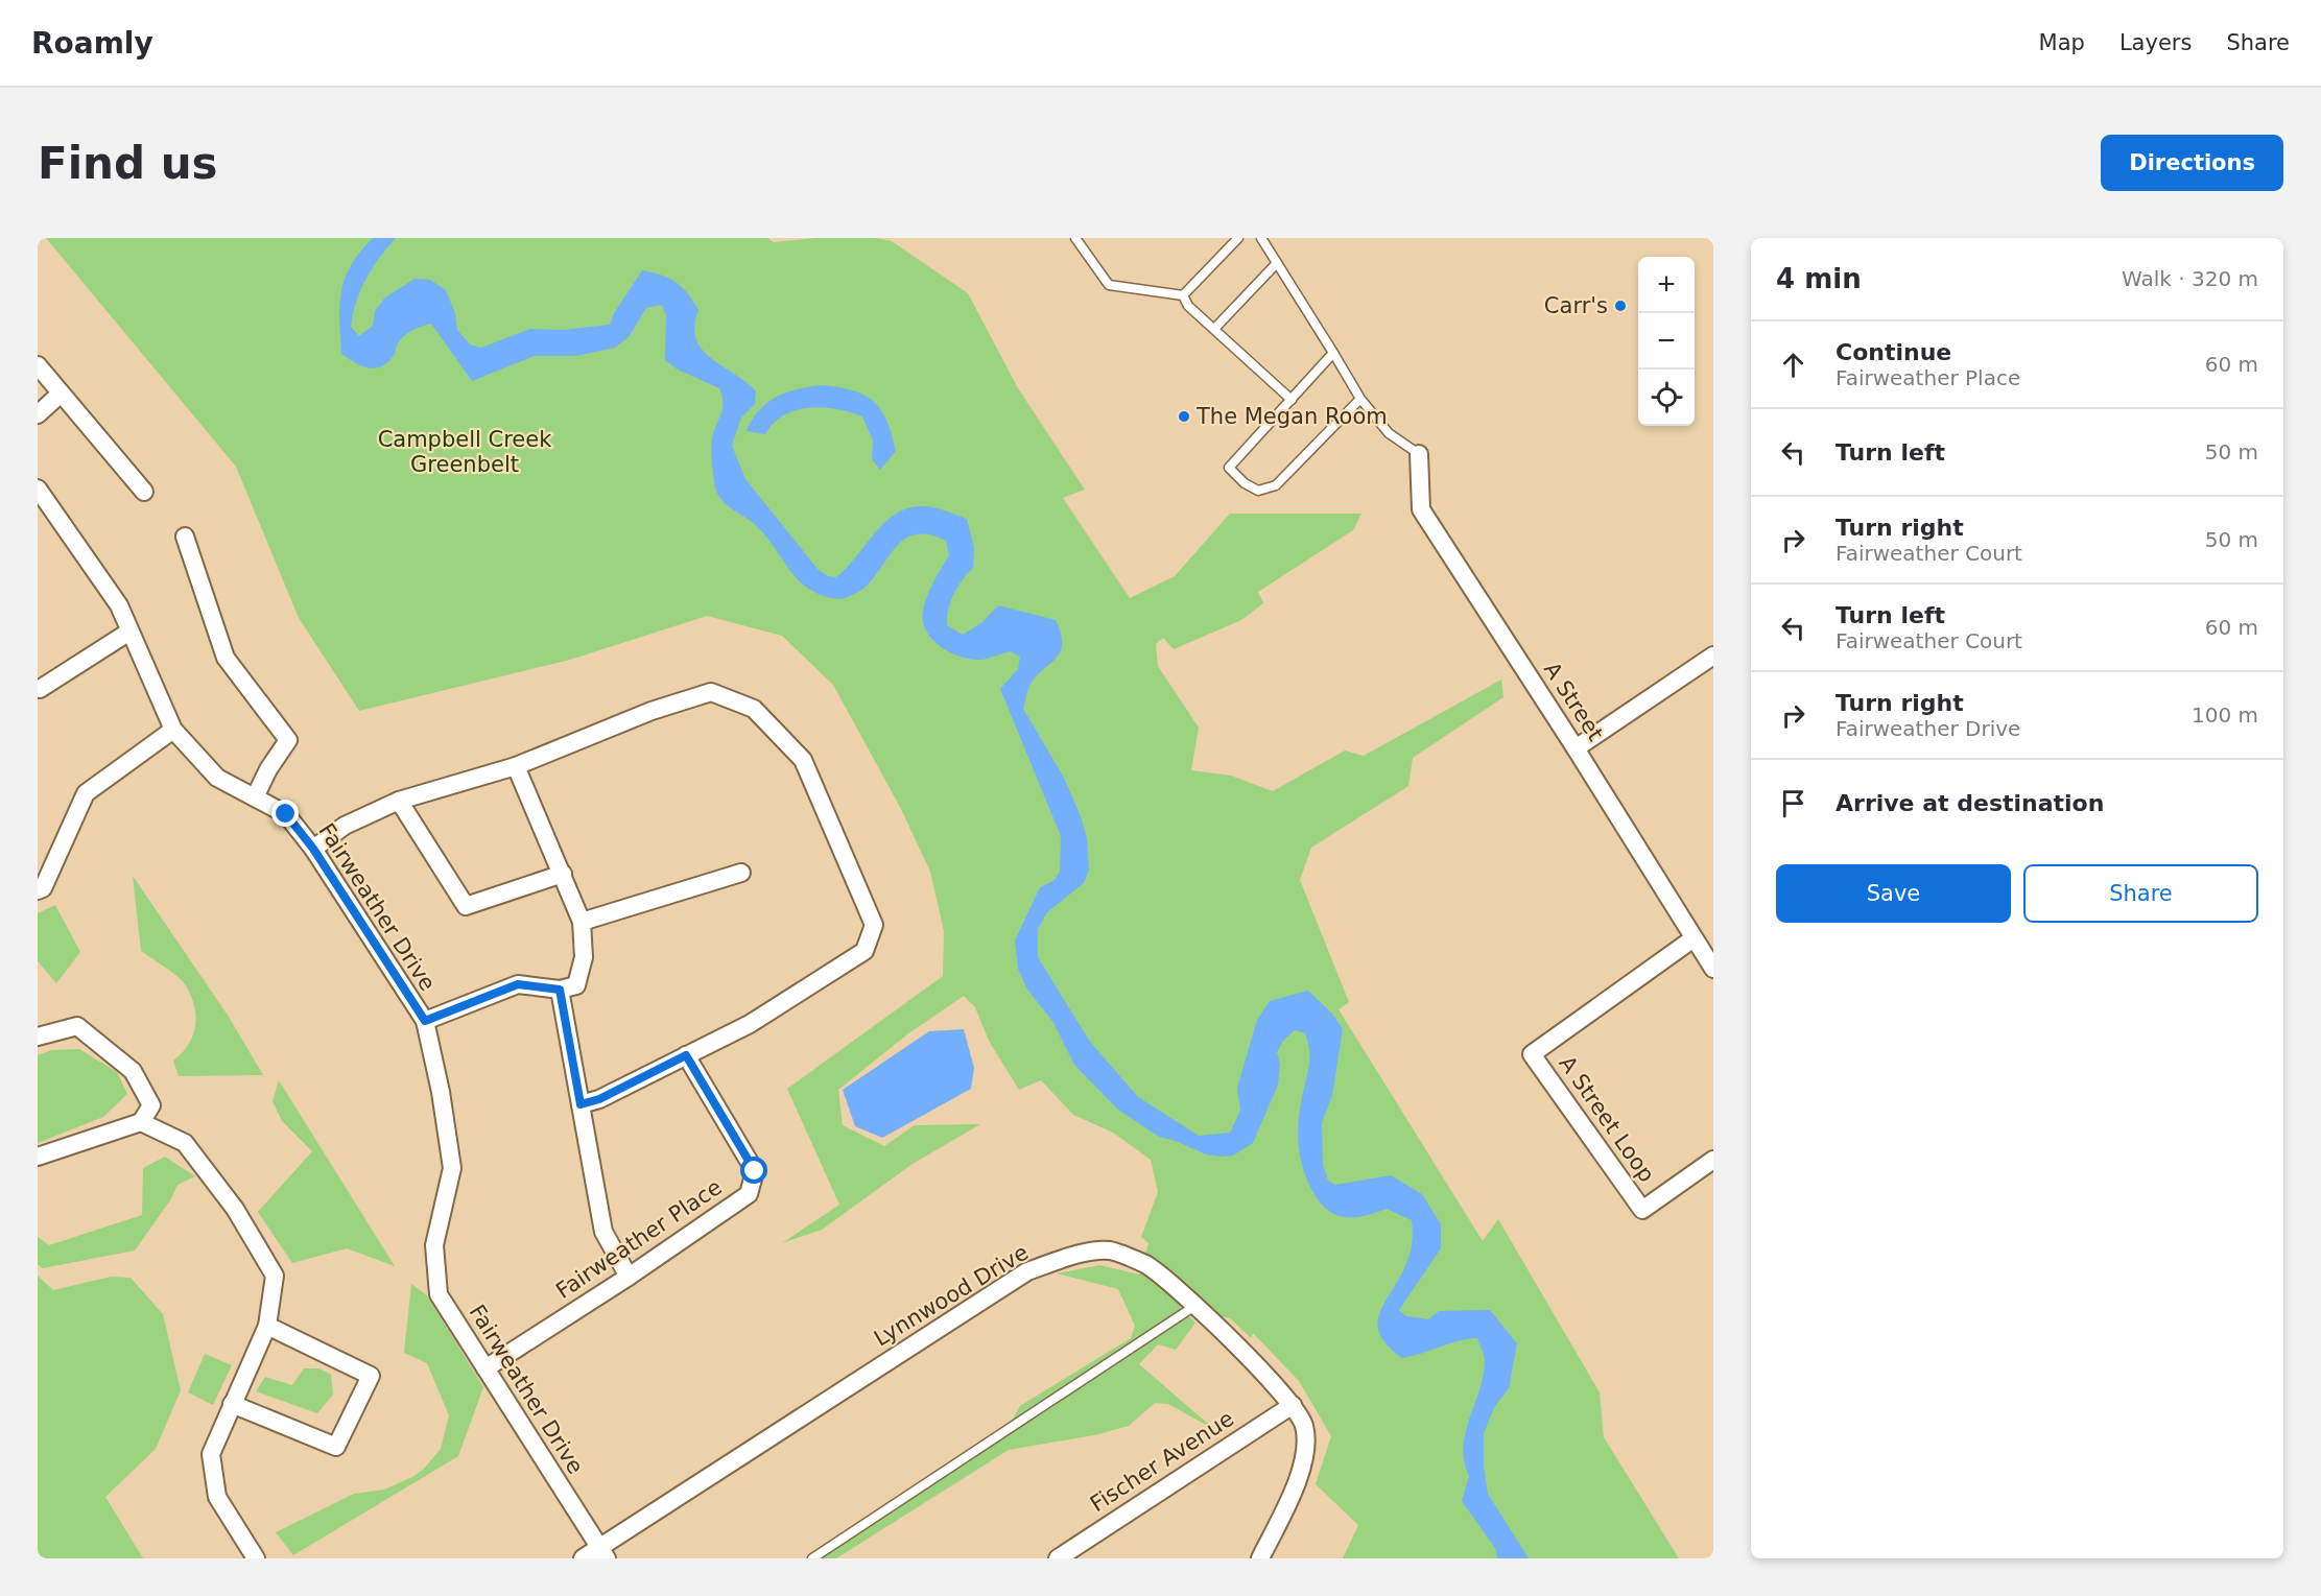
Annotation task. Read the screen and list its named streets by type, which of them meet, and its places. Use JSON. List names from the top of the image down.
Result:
{
  "streets": {
    "street": [
      "A Street",
      "Fairweather Drive",
      "A Street Loop",
      "Fairweather Place",
      "Lynnwood Drive",
      "Fischer Avenue"
    ]
  },
  "crossings": [
    ["A Street", "A Street Loop"],
    ["Fairweather Drive", "Fairweather Place"],
    ["Fairweather Drive", "Lynnwood Drive"],
    ["Lynnwood Drive", "Fischer Avenue"]
  ],
  "parks": ["Campbell Creek Greenbelt"],
  "places": ["Carr's", "The Megan Room"],
  "page": {
    "header": "Roamly",
    "nav": ["Map", "Layers", "Share"],
    "buttons": [
      "Directions",
      ["Save", "Share"]
    ],
    "title": "Find us",
    "heading": ["4 min", "Walk · 320 m"],
    "map_buttons": ["+", "−"],
    "list": [
      ["Continue", "Fairweather Place", "60 m"],
      ["Turn left", "50 m"],
      ["Turn right", "Fairweather Court", "50 m"],
      ["Turn left", "Fairweather Court", "60 m"],
      ["Turn right", "Fairweather Drive", "100 m"],
      "Arrive at destination"
    ]
  }
}
